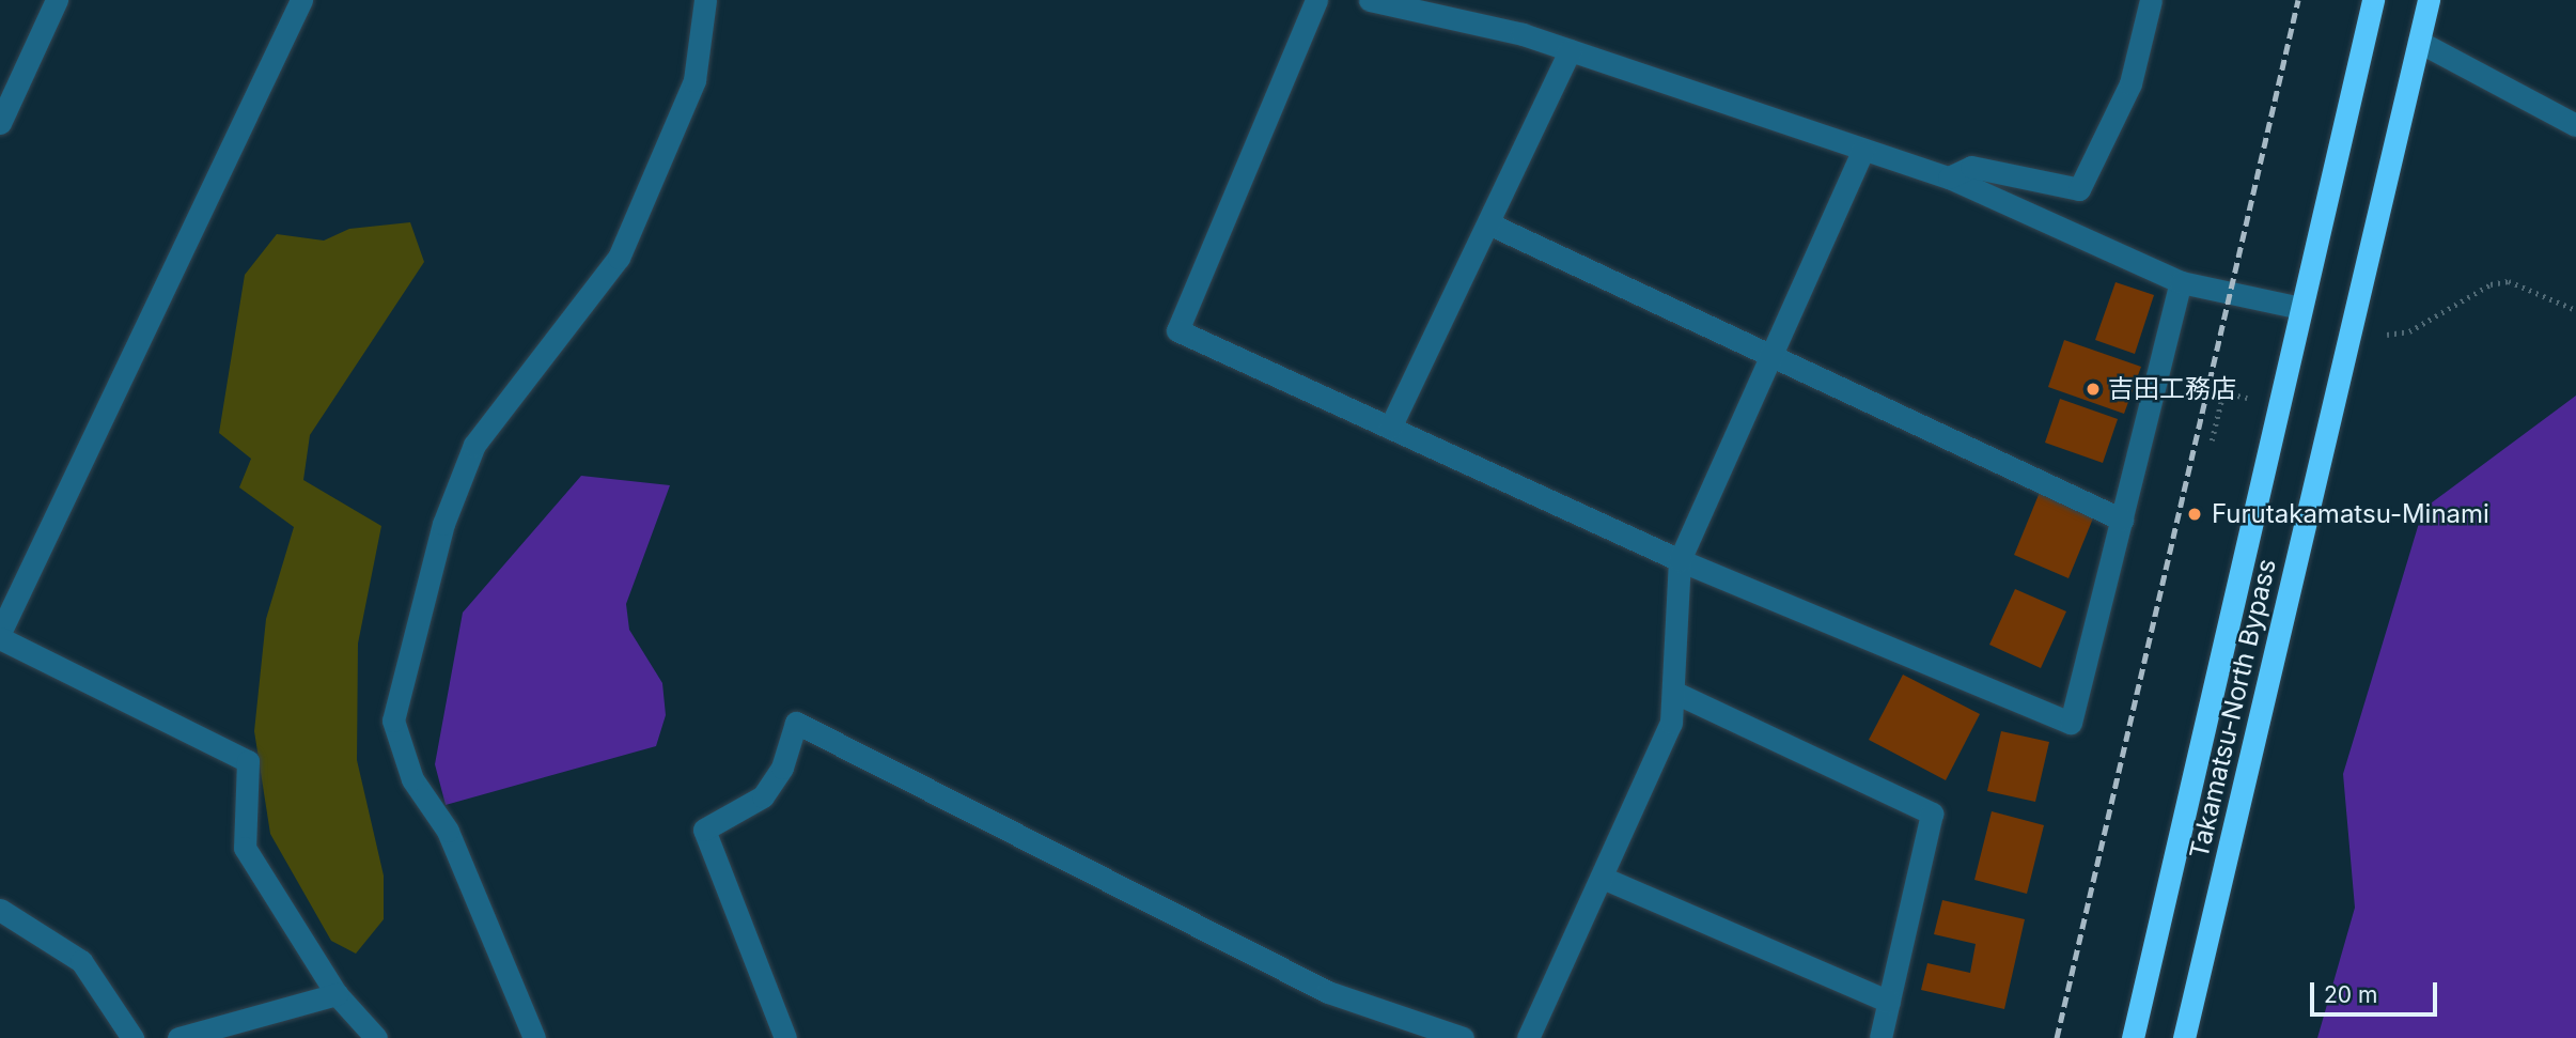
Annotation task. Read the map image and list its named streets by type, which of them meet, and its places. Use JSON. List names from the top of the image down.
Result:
{
  "streets": {
    "highway": ["Takamatsu-North Bypass"]
  },
  "places": ["吉田工務店", "Furutakamatsu-Minami"],
  "scale_bar": "20 m"
}
